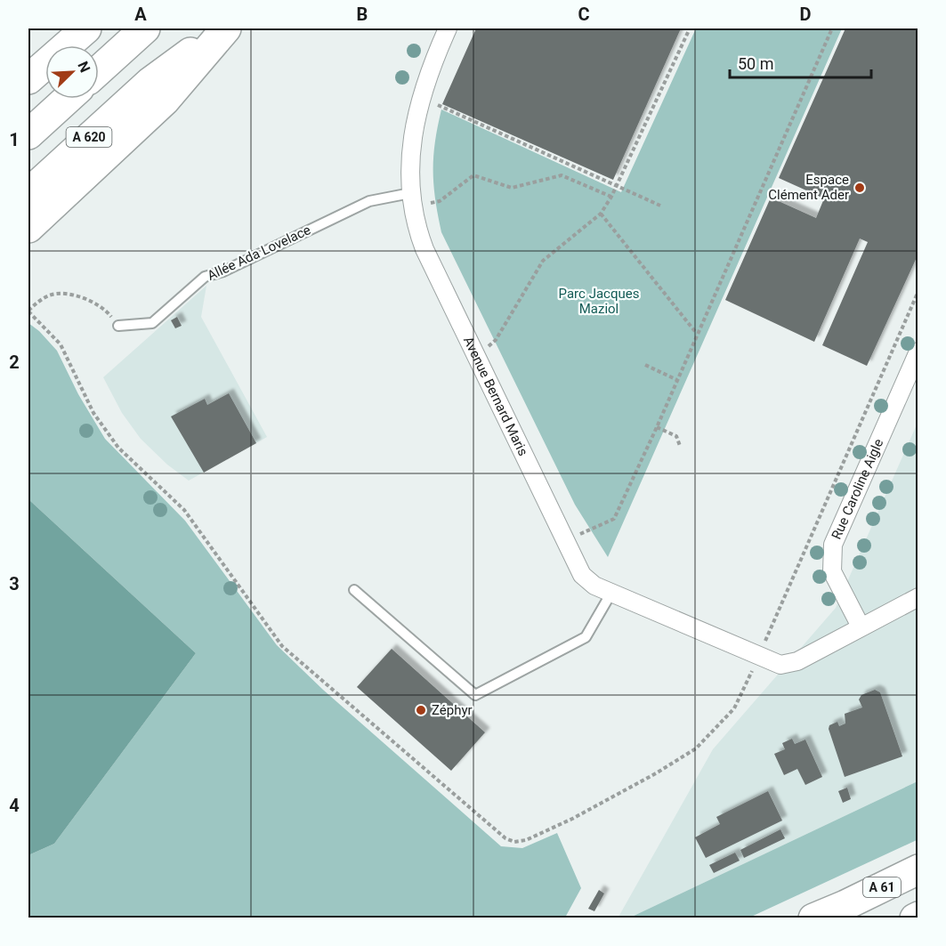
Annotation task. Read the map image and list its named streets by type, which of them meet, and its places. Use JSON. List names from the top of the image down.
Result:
{
  "streets": {
    "highway": ["A 620", "A 61"],
    "street": ["Avenue Bernard Maris", "Rue Caroline Aigle"],
    "lane": ["Allée Ada Lovelace"]
  },
  "crossings": [
    ["Allée Ada Lovelace", "Avenue Bernard Maris"],
    ["Avenue Bernard Maris", "Rue Caroline Aigle"]
  ],
  "parks": ["Parc Jacques Maziol"],
  "places": ["Espace Clément Ader", "Zéphyr"],
  "scale_bar": "50 m",
  "north": "top right",
  "grid": {
    "columns": [
      "A",
      "B",
      "C",
      "D"
    ],
    "rows": [
      "1",
      "2",
      "3",
      "4"
    ]
  }
}
